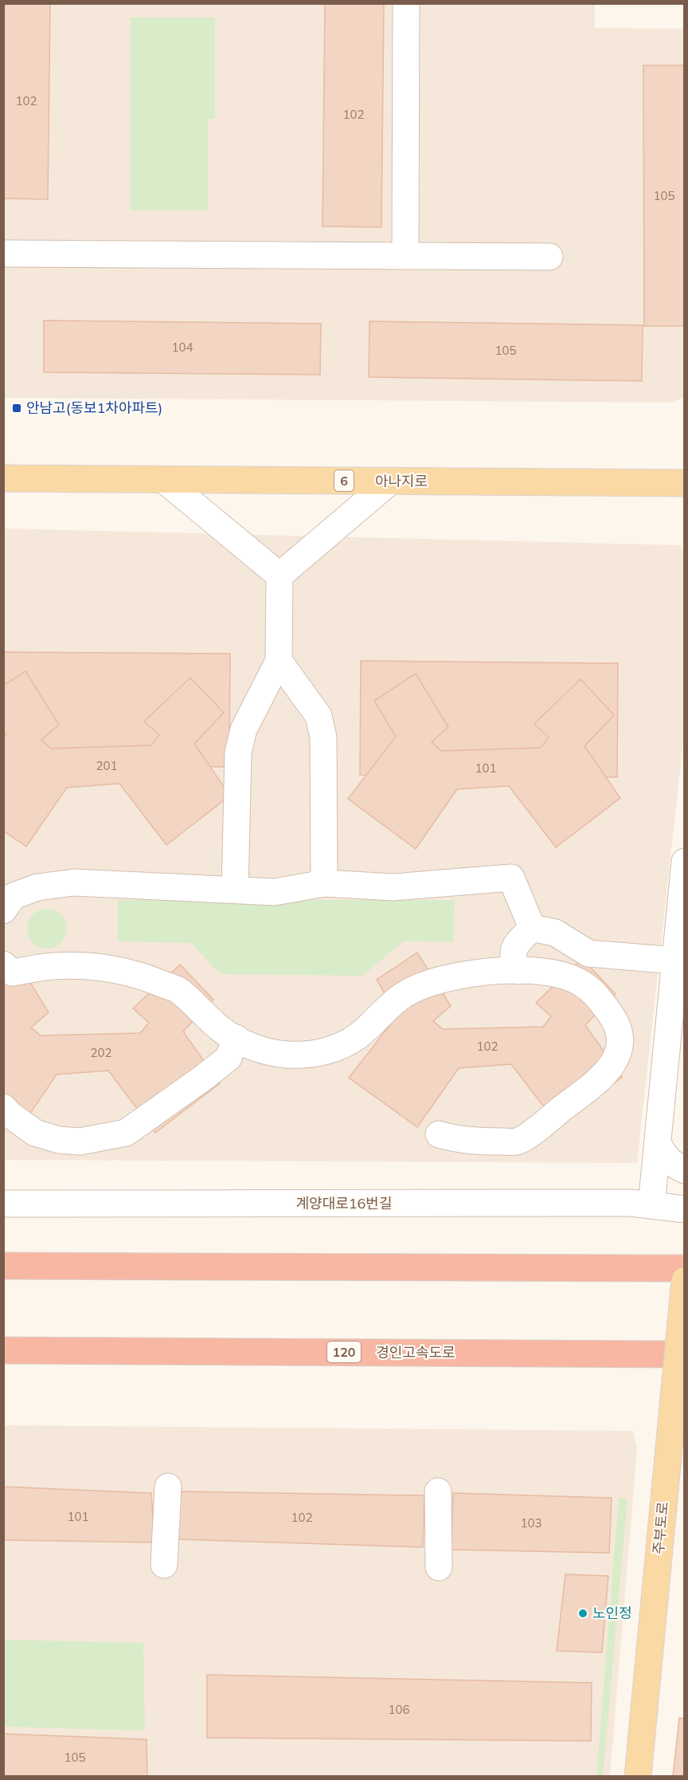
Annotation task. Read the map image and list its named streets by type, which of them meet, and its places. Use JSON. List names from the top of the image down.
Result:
{
  "streets": {
    "highway": ["120", "경인고속도로"],
    "main road": ["6", "아나지로", "주부토로"],
    "street": ["계양대로16번길"]
  },
  "places": {
    "transit": ["안남고(동보1차아파트)"],
    "other": ["노인정"]
  },
  "house_numbers": [
    "102",
    "102",
    "105",
    "104",
    "105",
    "201",
    "101",
    "102",
    "202",
    "101",
    "102",
    "103",
    "106",
    "105"
  ]
}
